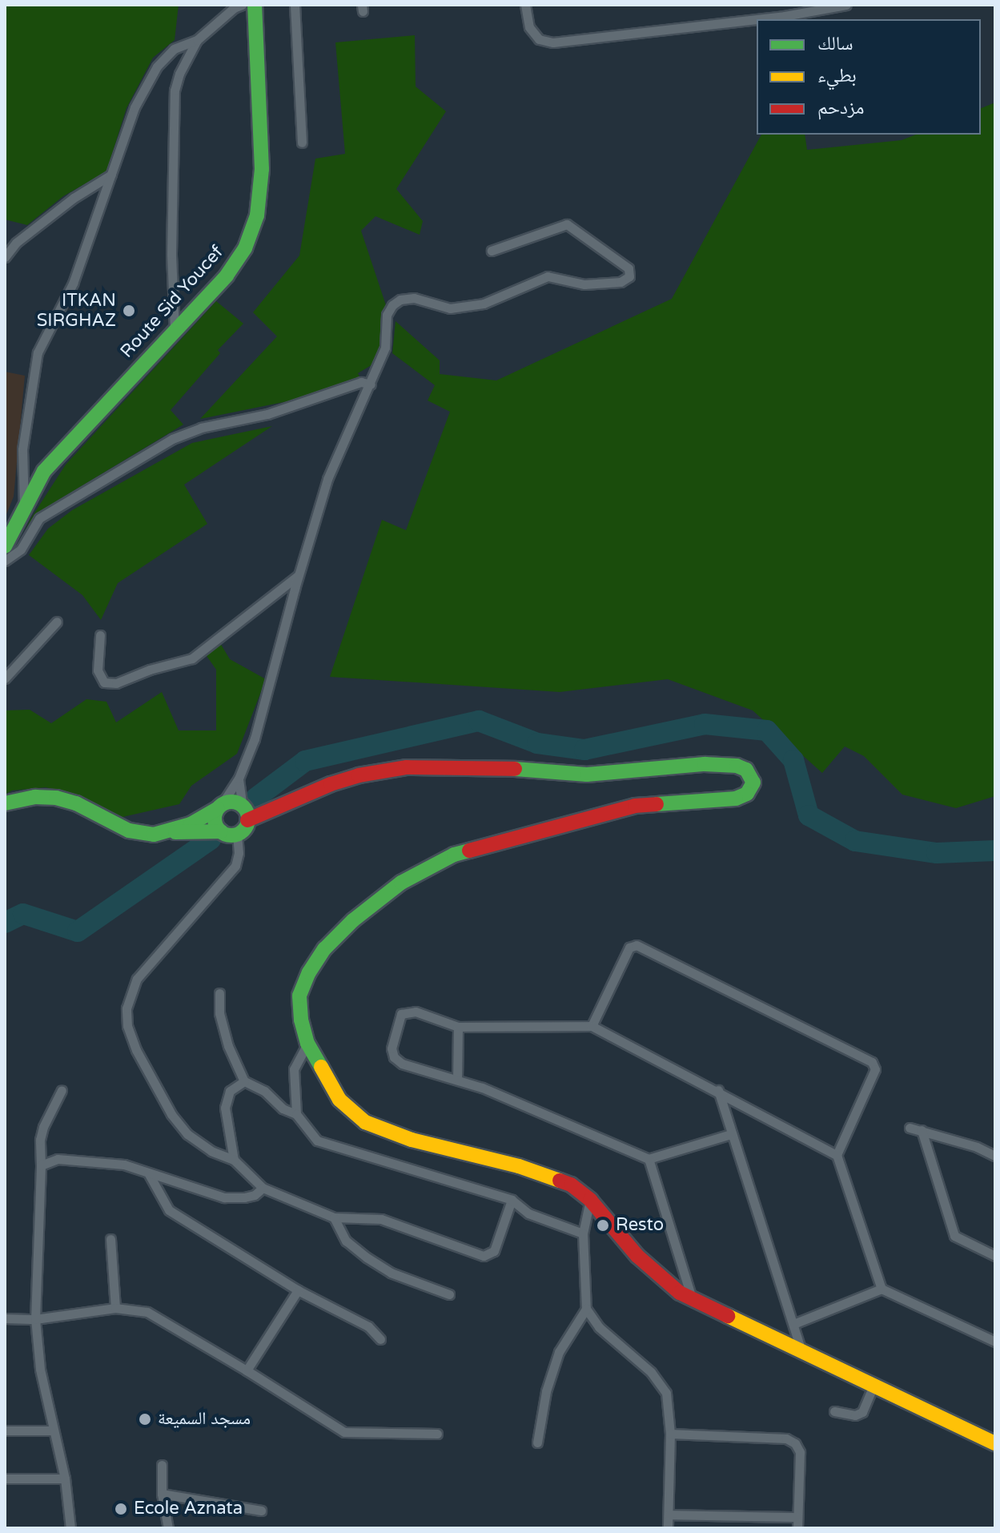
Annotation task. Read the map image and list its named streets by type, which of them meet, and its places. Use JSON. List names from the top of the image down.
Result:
{
  "streets": {
    "main road": ["Route Sid Youcef"]
  },
  "places": [
    "ITKAN SIRGHAZ",
    "Resto",
    "مسجد السميعة",
    "Ecole Aznata"
  ],
  "legend": ["سالك", "بطيء", "مزدحم"]
}
